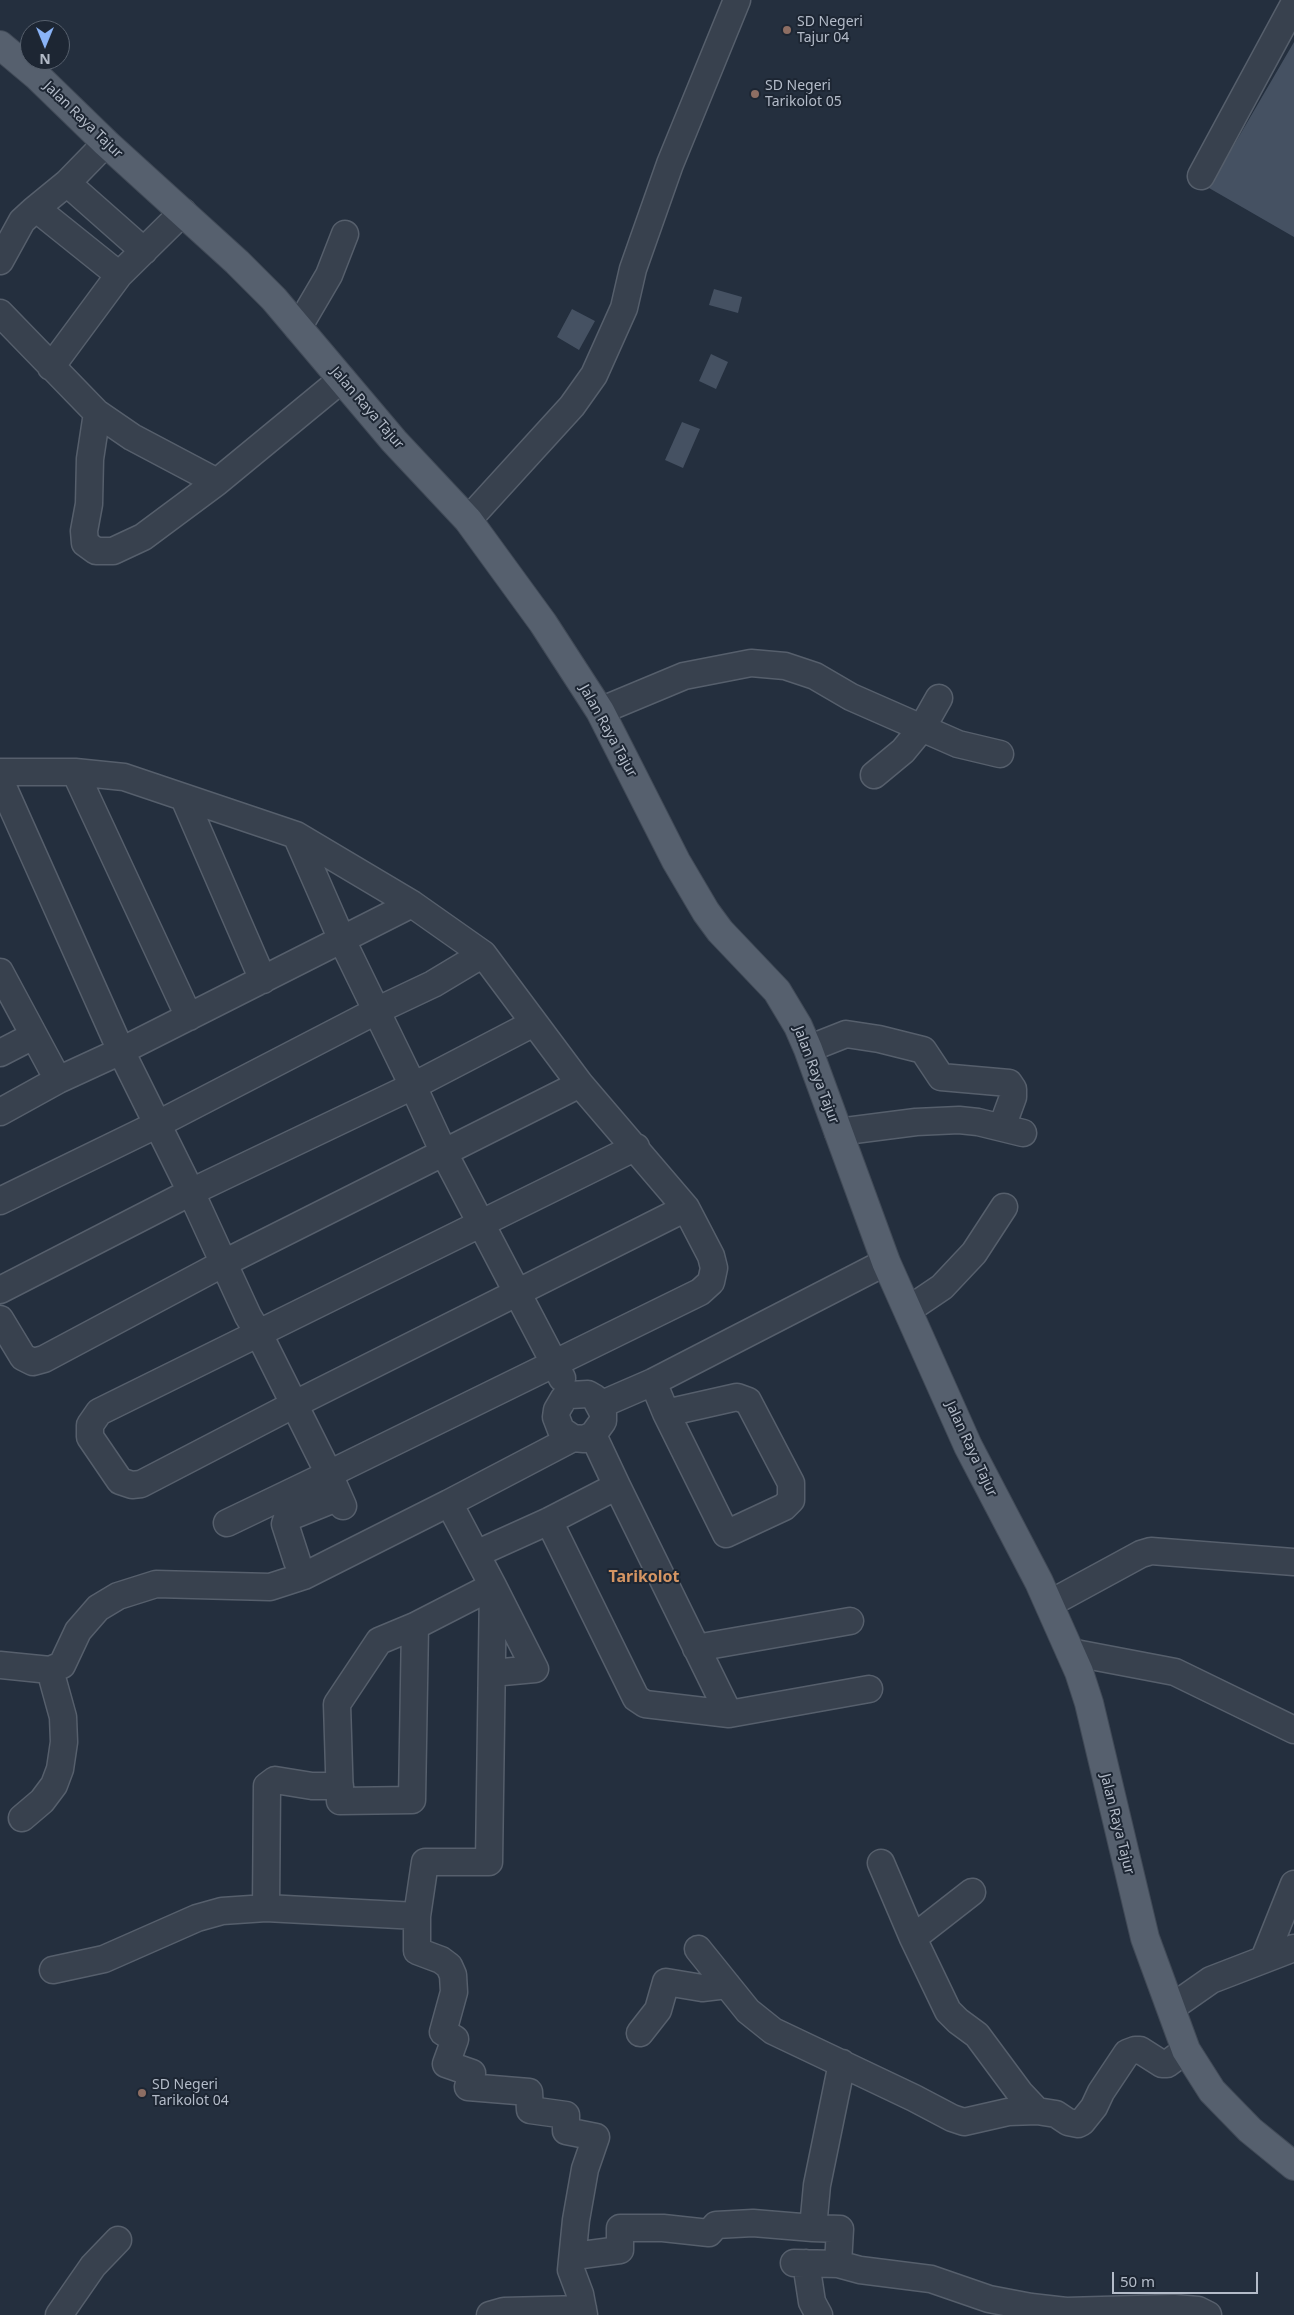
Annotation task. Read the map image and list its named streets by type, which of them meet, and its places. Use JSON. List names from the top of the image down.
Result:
{
  "streets": {
    "main road": ["Jalan Raya Tajur"]
  },
  "districts": ["Tarikolot"],
  "places": ["SD Negeri Tajur 04", "SD Negeri Tarikolot 05", "SD Negeri Tarikolot 04"],
  "scale_bar": "50 m",
  "north": "bottom"
}
